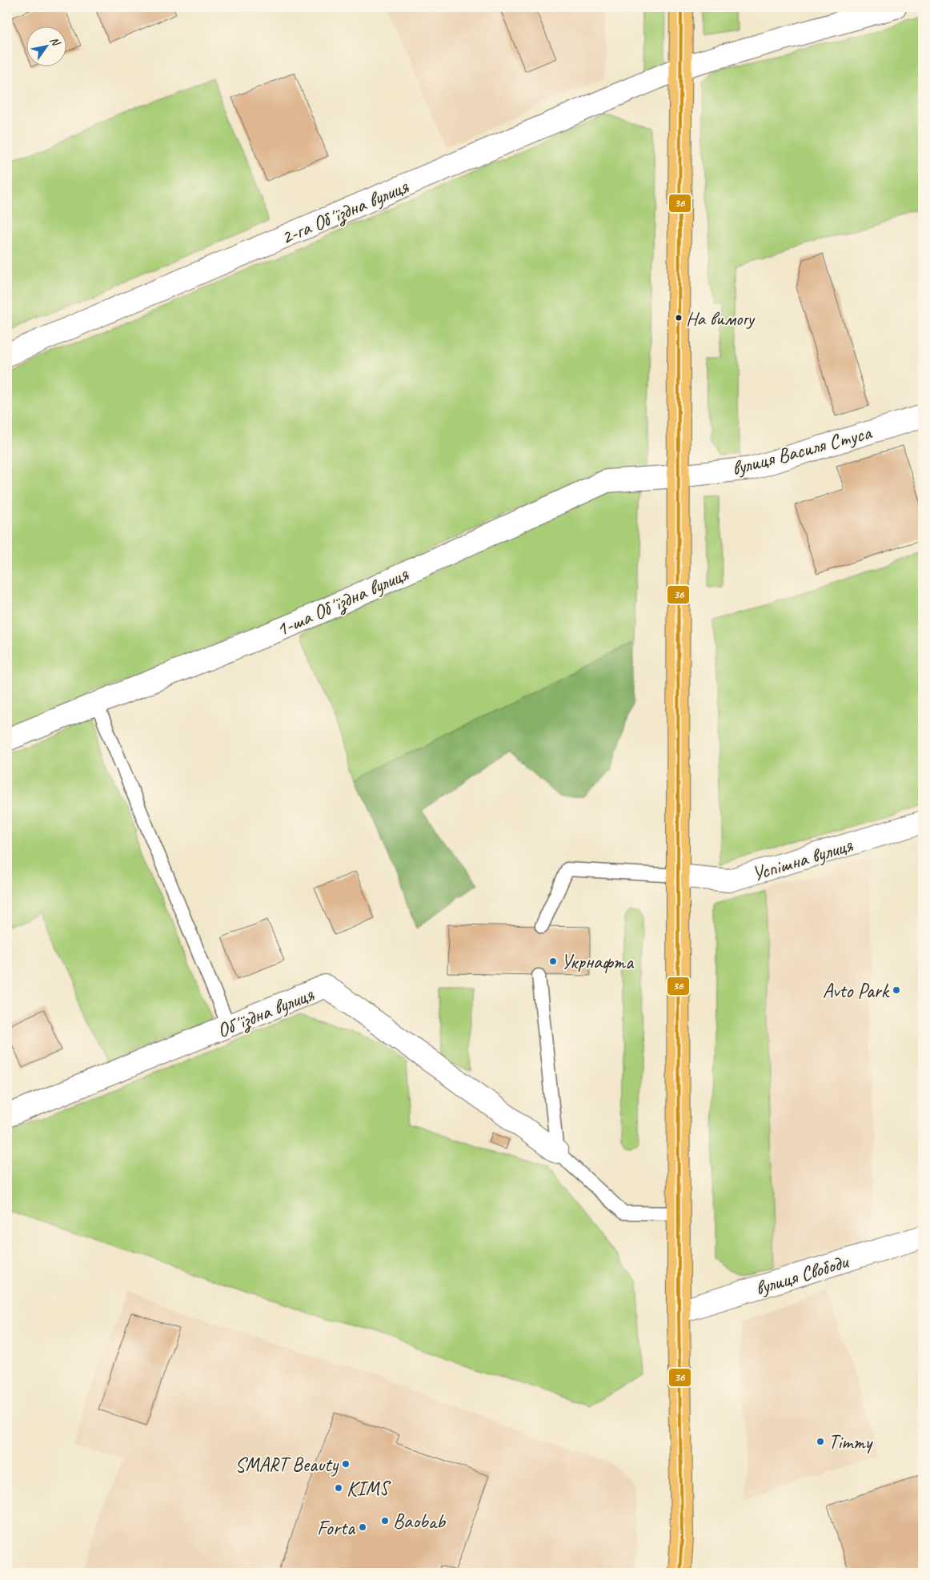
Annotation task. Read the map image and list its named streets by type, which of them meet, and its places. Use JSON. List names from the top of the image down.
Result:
{
  "streets": {
    "street": [
      "2-га Обʼїздна вулиця",
      "вулиця Василя Стуса",
      "1-ша Обʼїздна вулиця",
      "Успішна вулиця",
      "Обʼїздна вулиця",
      "вулиця Свободи"
    ]
  },
  "crossings": [
    ["вулиця Василя Стуса", "1-ша Обʼїздна вулиця"]
  ],
  "places": [
    "На вимогу",
    "Укрнафта",
    "Avto Park",
    "Timmy",
    "SMART Beauty",
    "KIMS",
    "Baobab",
    "Forta"
  ],
  "lines": ["transit line 36"],
  "north": "top right"
}
